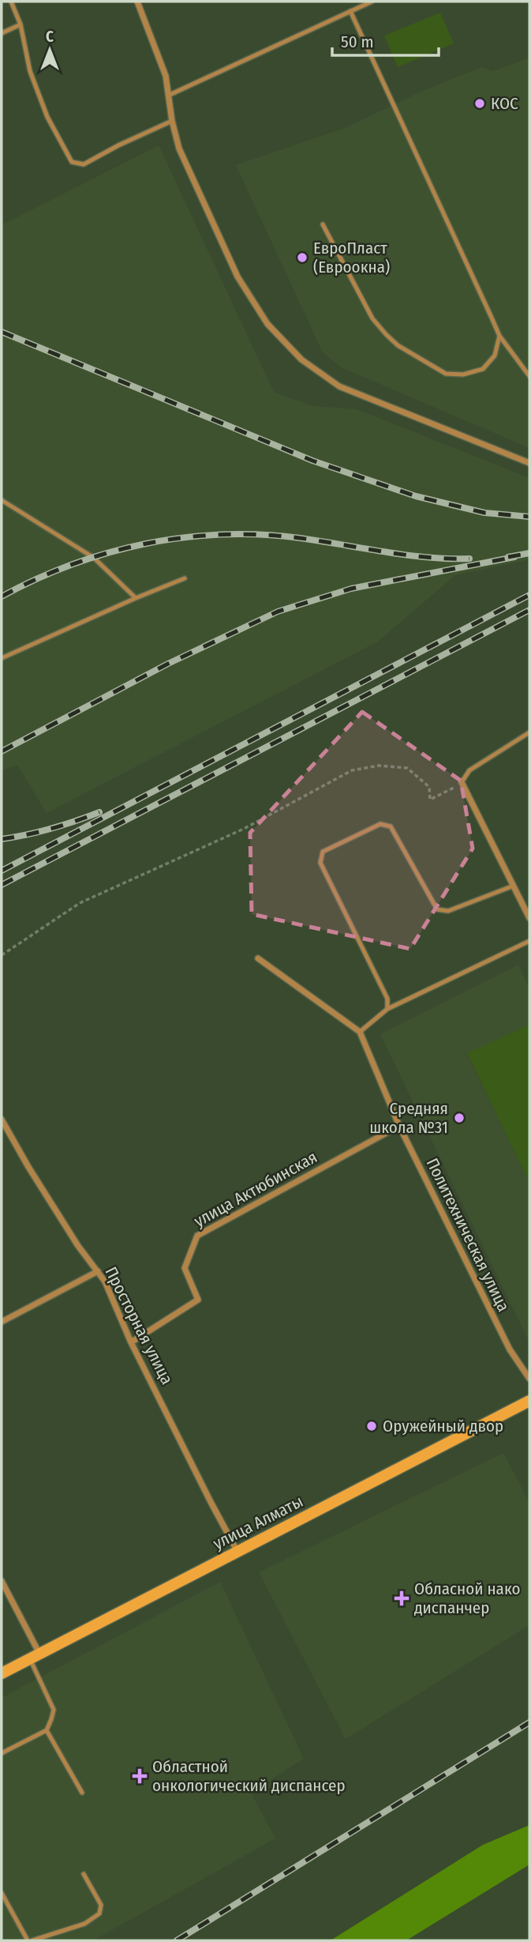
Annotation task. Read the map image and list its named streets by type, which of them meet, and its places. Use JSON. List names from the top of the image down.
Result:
{
  "streets": {
    "street": [
      "улица Актюбинская",
      "Политехническая улица",
      "Просторная улица",
      "улица Алматы"
    ]
  },
  "crossings": [
    ["улица Актюбинская", "Политехническая улица"],
    ["улица Актюбинская", "Просторная улица"],
    ["Просторная улица", "улица Алматы"]
  ],
  "places": {
    "other": [
      "КОС",
      "ЕвроПласт (Евроокна)",
      "Средняя школа №31",
      "Оружейный двор"
    ],
    "health": ["Обласной нако диспанчер", "Областной онкологический диспансер"]
  },
  "scale_bar": "50 m",
  "north": "top"
}
